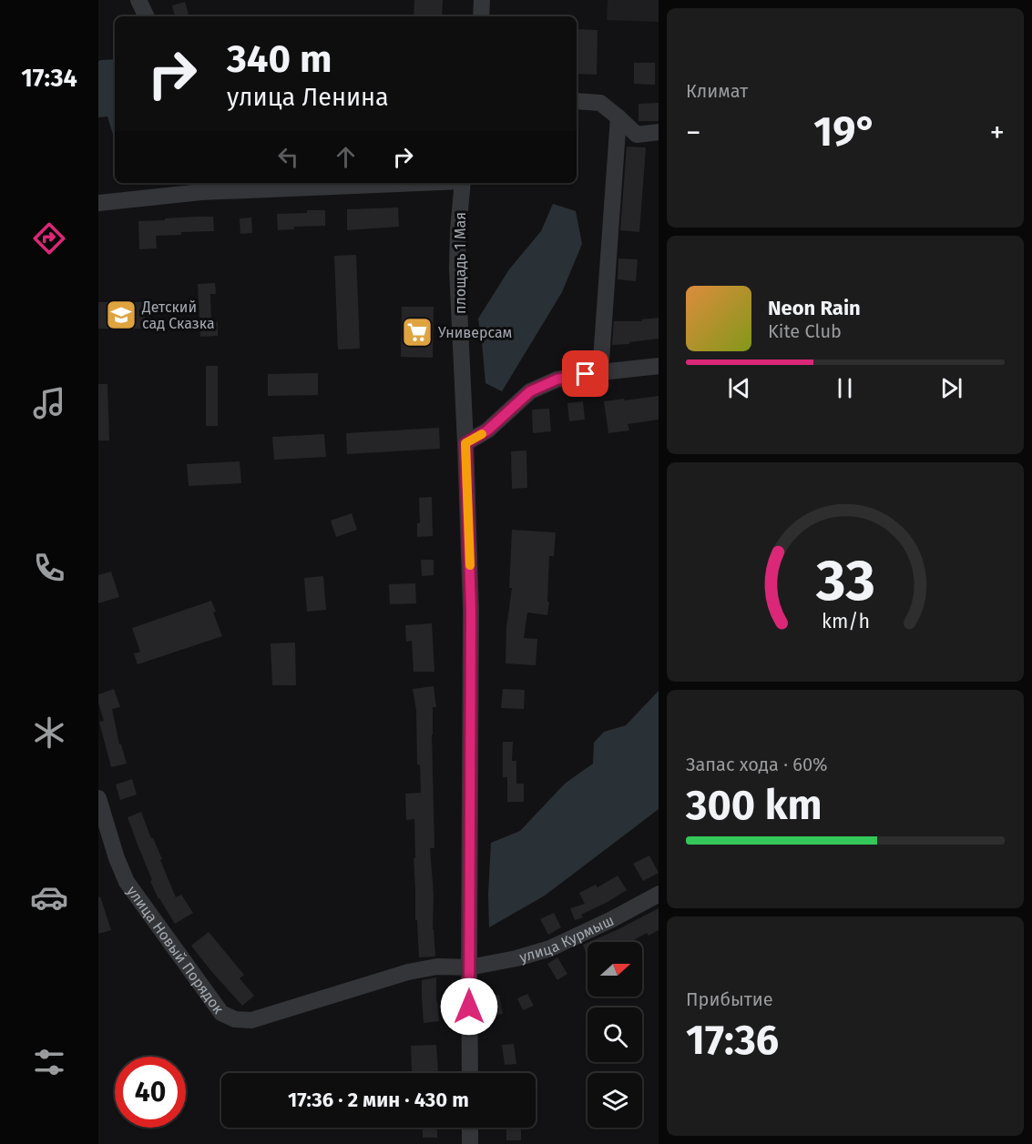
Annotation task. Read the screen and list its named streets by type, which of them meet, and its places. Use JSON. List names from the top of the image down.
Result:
{
  "streets": {
    "street": ["площадь 1 Мая", "улица Курмыш", "улица Новый Порядок"]
  },
  "crossings": [
    ["площадь 1 Мая", "улица Курмыш"],
    ["площадь 1 Мая", "улица Новый Порядок"],
    ["улица Курмыш", "улица Новый Порядок"]
  ],
  "places": {
    "school or university": ["Детский сад Сказка"],
    "supermarket": ["Универсам"]
  },
  "north": "right",
  "page": {
    "tabs": "17:34",
    "tile": [
      "Климат",
      ["Запас хода · 60%", "300 km"],
      ["Прибытие", "17:36"]
    ],
    "turn": ["340 m", "улица Ленина"],
    "heat": ["−", "19°", "+"],
    "song": ["Neon Rain", "Kite Club"],
    "limit": "40",
    "trip": "17:36 · 2 мин · 430 m",
    "gauge": ["33", "km/h"]
  }
}
